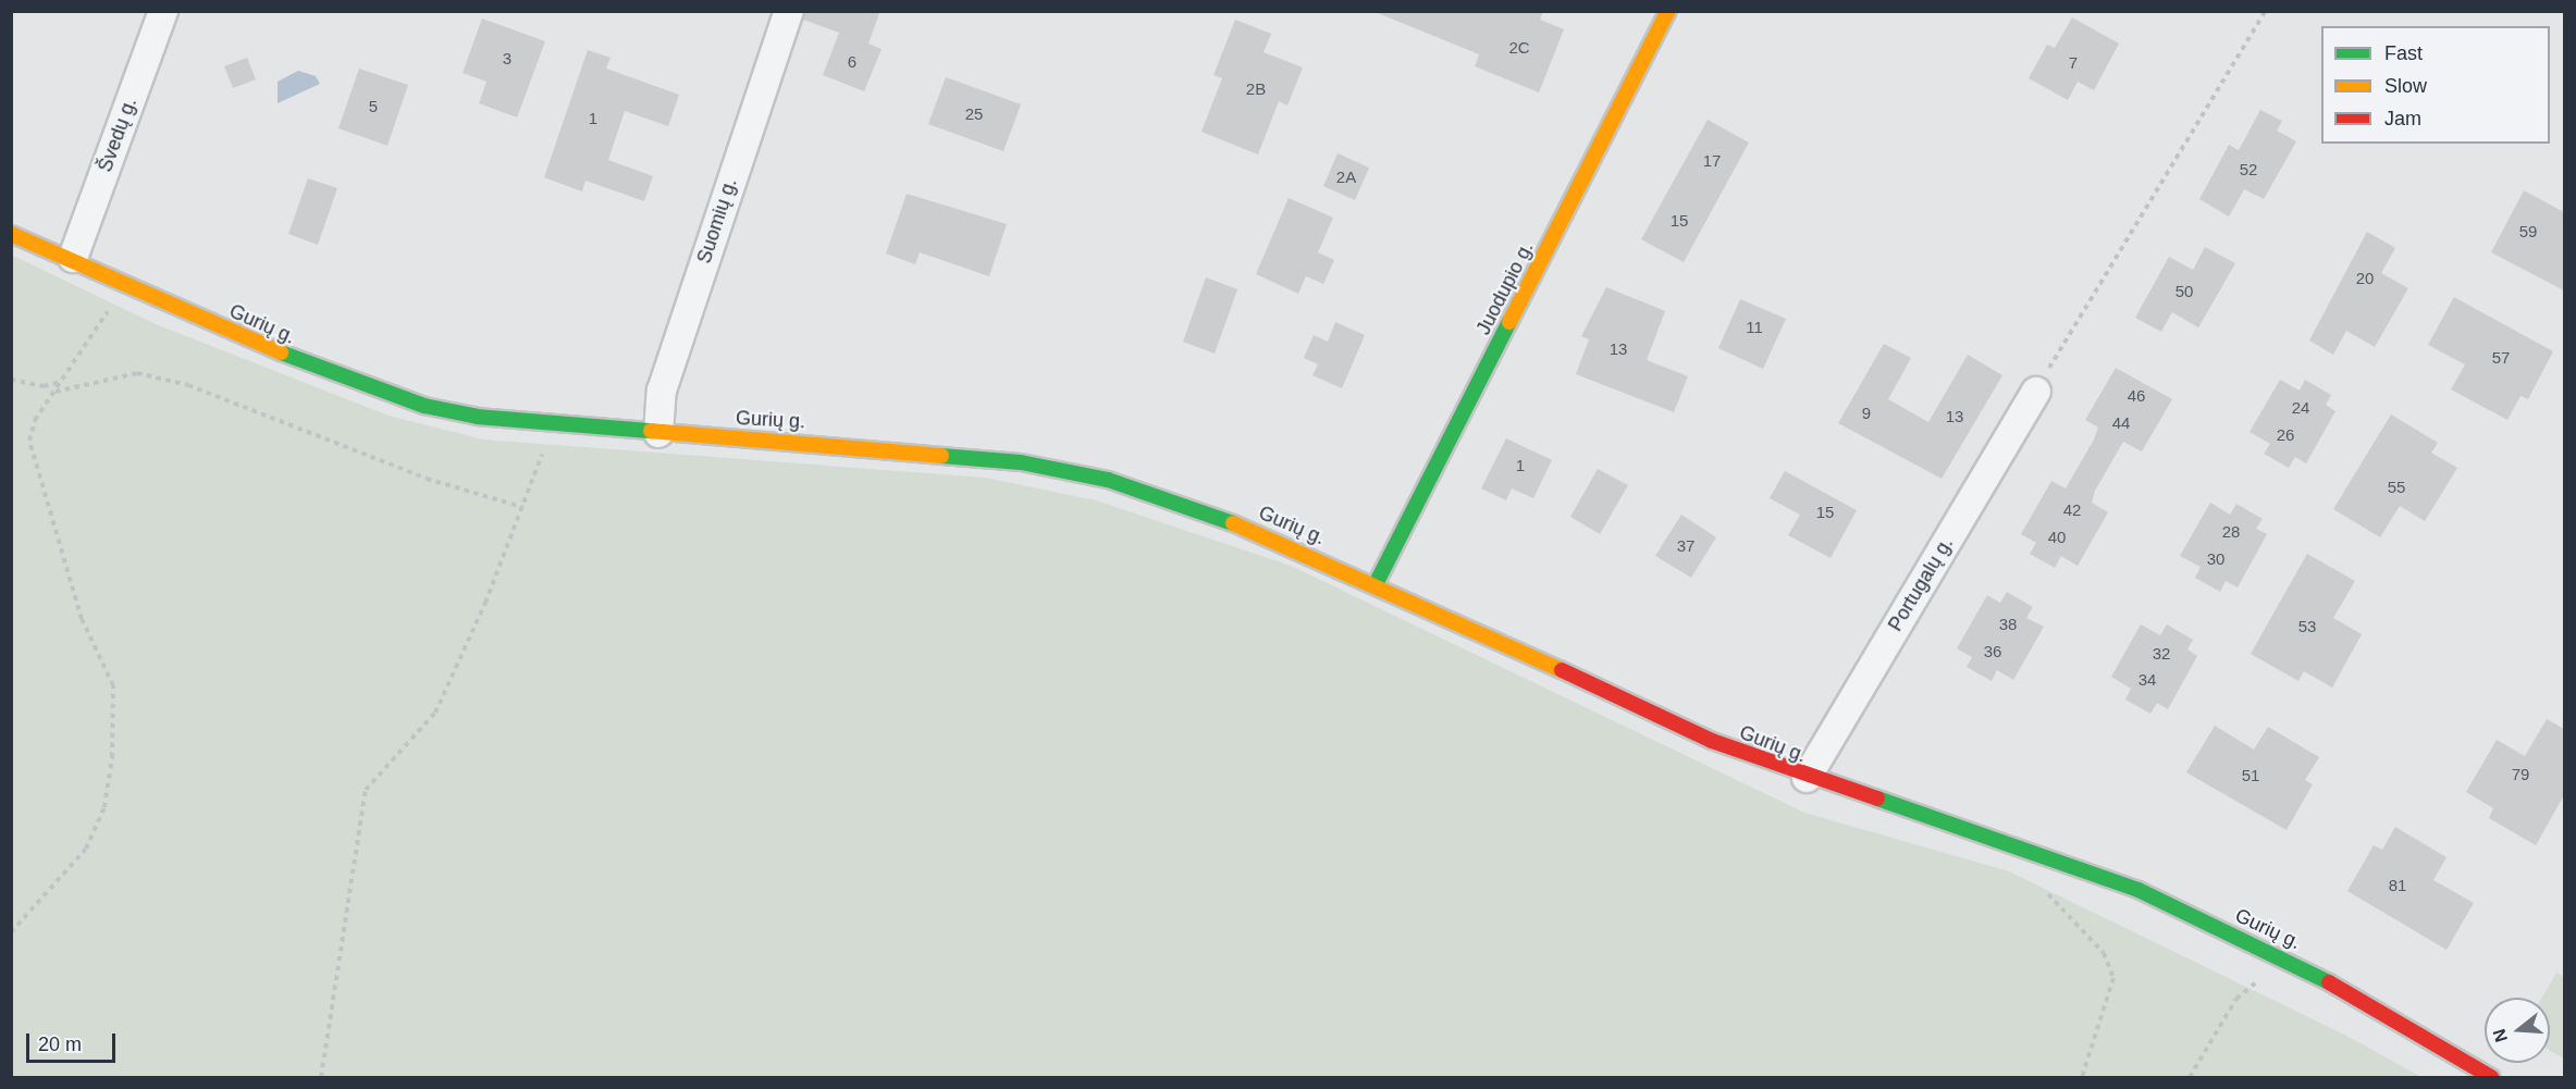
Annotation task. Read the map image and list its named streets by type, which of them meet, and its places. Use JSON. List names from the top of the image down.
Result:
{
  "streets": {
    "street": [
      "Švedų g.",
      "Suomių g.",
      "Juodupio g.",
      "Gurių g.",
      "Portugalų g."
    ]
  },
  "crossings": [
    ["Švedų g.", "Gurių g."],
    ["Suomių g.", "Gurių g."],
    ["Juodupio g.", "Gurių g."],
    ["Gurių g.", "Portugalų g."]
  ],
  "house_numbers": [
    "2C",
    "3",
    "6",
    "7",
    "2B",
    "5",
    "25",
    "1",
    "17",
    "52",
    "2A",
    "15",
    "59",
    "20",
    "50",
    "11",
    "13",
    "57",
    "46",
    "24",
    "9",
    "13",
    "44",
    "26",
    "1",
    "55",
    "42",
    "15",
    "28",
    "40",
    "37",
    "30",
    "38",
    "53",
    "36",
    "32",
    "34",
    "79",
    "51",
    "81"
  ],
  "legend": ["Fast", "Slow", "Jam"],
  "scale_bar": "20 m",
  "north": "left"
}
